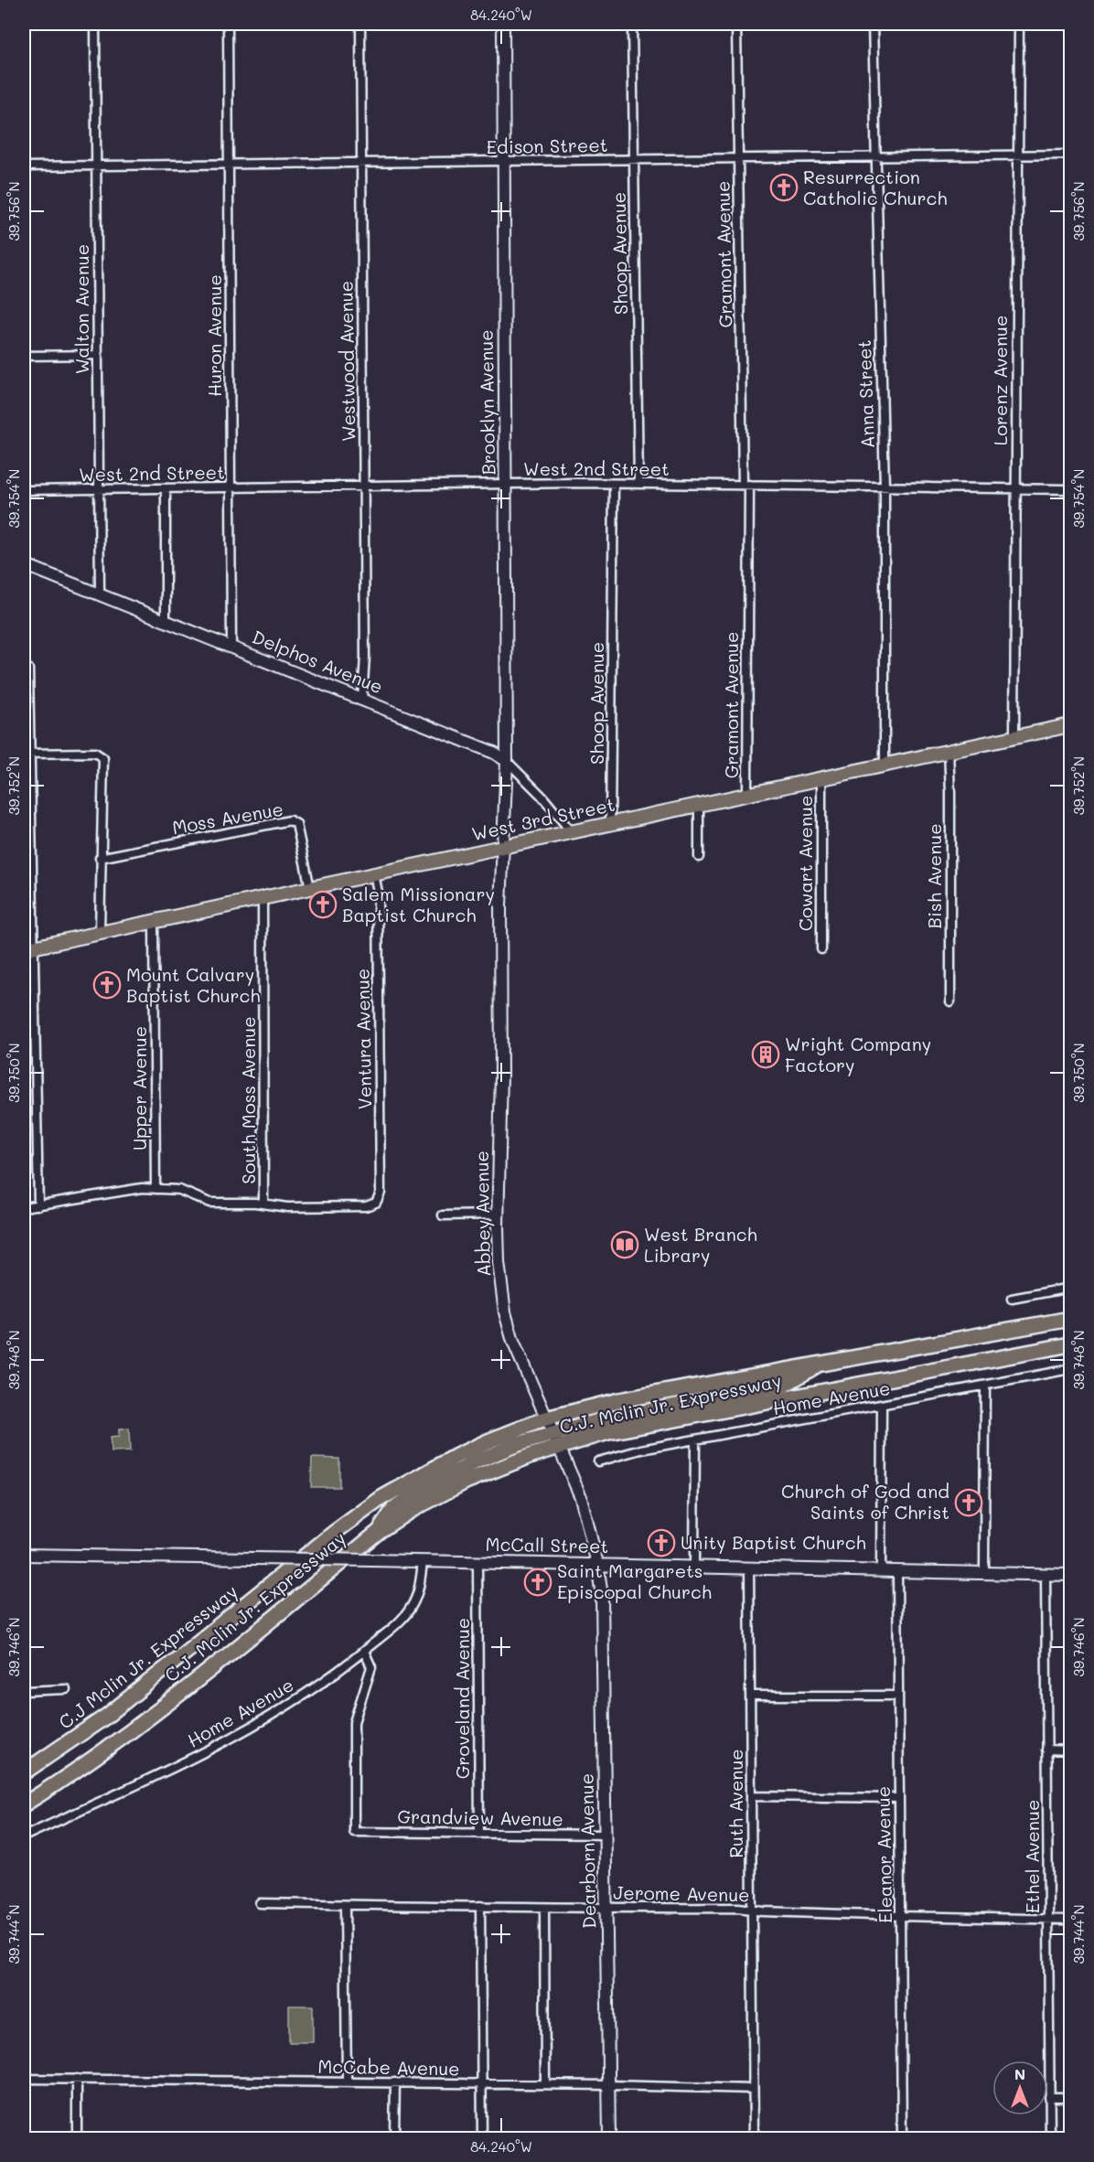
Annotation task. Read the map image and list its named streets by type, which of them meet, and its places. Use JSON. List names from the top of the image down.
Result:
{
  "streets": {
    "highway": ["C.J. Mclin Jr. Expressway", "C.J Mclin Jr. Expressway"],
    "main road": ["West 3rd Street"],
    "street": [
      "Edison Street",
      "Shoop Avenue",
      "Gramont Avenue",
      "Walton Avenue",
      "Huron Avenue",
      "Westwood Avenue",
      "Lorenz Avenue",
      "Anna Street",
      "Brooklyn Avenue",
      "West 2nd Street",
      "Delphos Avenue",
      "Moss Avenue",
      "Cowart Avenue",
      "Bish Avenue",
      "Ventura Avenue",
      "Upper Avenue",
      "South Moss Avenue",
      "Abbey Avenue",
      "Home Avenue",
      "McCall Street",
      "Groveland Avenue",
      "Ruth Avenue",
      "Grandview Avenue",
      "Dearborn Avenue",
      "Eleanor Avenue",
      "Ethel Avenue",
      "Jerome Avenue",
      "McCabe Avenue"
    ]
  },
  "crossings": [
    ["Edison Street", "Shoop Avenue"],
    ["Edison Street", "Gramont Avenue"],
    ["Edison Street", "Walton Avenue"],
    ["Edison Street", "Huron Avenue"],
    ["Edison Street", "Westwood Avenue"],
    ["Edison Street", "Lorenz Avenue"],
    ["Edison Street", "Anna Street"],
    ["Edison Street", "Brooklyn Avenue"],
    ["Shoop Avenue", "West 2nd Street"],
    ["Shoop Avenue", "West 3rd Street"],
    ["Gramont Avenue", "West 2nd Street"],
    ["Gramont Avenue", "West 3rd Street"],
    ["Walton Avenue", "West 2nd Street"],
    ["Walton Avenue", "Delphos Avenue"],
    ["Huron Avenue", "West 2nd Street"],
    ["Huron Avenue", "Delphos Avenue"],
    ["Westwood Avenue", "West 2nd Street"],
    ["Westwood Avenue", "Delphos Avenue"],
    ["Lorenz Avenue", "West 2nd Street"],
    ["Lorenz Avenue", "West 3rd Street"],
    ["Anna Street", "West 2nd Street"],
    ["Anna Street", "West 3rd Street"],
    ["Brooklyn Avenue", "West 2nd Street"],
    ["Brooklyn Avenue", "Delphos Avenue"],
    ["Brooklyn Avenue", "West 3rd Street"],
    ["Brooklyn Avenue", "Abbey Avenue"],
    ["Delphos Avenue", "West 3rd Street"],
    ["Moss Avenue", "West 3rd Street"],
    ["West 3rd Street", "Cowart Avenue"],
    ["West 3rd Street", "Bish Avenue"],
    ["West 3rd Street", "Ventura Avenue"],
    ["West 3rd Street", "Upper Avenue"],
    ["West 3rd Street", "South Moss Avenue"],
    ["West 3rd Street", "Abbey Avenue"],
    ["Ventura Avenue", "South Moss Avenue"],
    ["Abbey Avenue", "C.J. Mclin Jr. Expressway"],
    ["Abbey Avenue", "McCall Street"],
    ["Abbey Avenue", "Dearborn Avenue"],
    ["Home Avenue", "McCall Street"],
    ["Home Avenue", "Grandview Avenue"],
    ["C.J. Mclin Jr. Expressway", "C.J Mclin Jr. Expressway"],
    ["McCall Street", "Groveland Avenue"],
    ["McCall Street", "Ruth Avenue"],
    ["McCall Street", "Dearborn Avenue"],
    ["McCall Street", "Eleanor Avenue"],
    ["McCall Street", "Ethel Avenue"],
    ["Groveland Avenue", "Grandview Avenue"],
    ["Ruth Avenue", "Jerome Avenue"],
    ["Ruth Avenue", "McCabe Avenue"],
    ["Grandview Avenue", "Dearborn Avenue"],
    ["Dearborn Avenue", "Jerome Avenue"],
    ["Dearborn Avenue", "McCabe Avenue"],
    ["Eleanor Avenue", "Jerome Avenue"],
    ["Ethel Avenue", "Jerome Avenue"]
  ],
  "places": {
    "church": [
      "Resurrection Catholic Church",
      "Salem Missionary Baptist Church",
      "Mount Calvary Baptist Church",
      "Church of God and Saints of Christ",
      "Unity Baptist Church",
      "Saint Margarets Episcopal Church"
    ],
    "building": ["Wright Company Factory"],
    "library": ["West Branch Library"]
  },
  "north": "top",
  "coordinates": [
    "84.240°W",
    "39.756°N",
    "39.754°N",
    "39.752°N",
    "39.750°N",
    "39.748°N",
    "39.746°N",
    "39.744°N"
  ]
}
